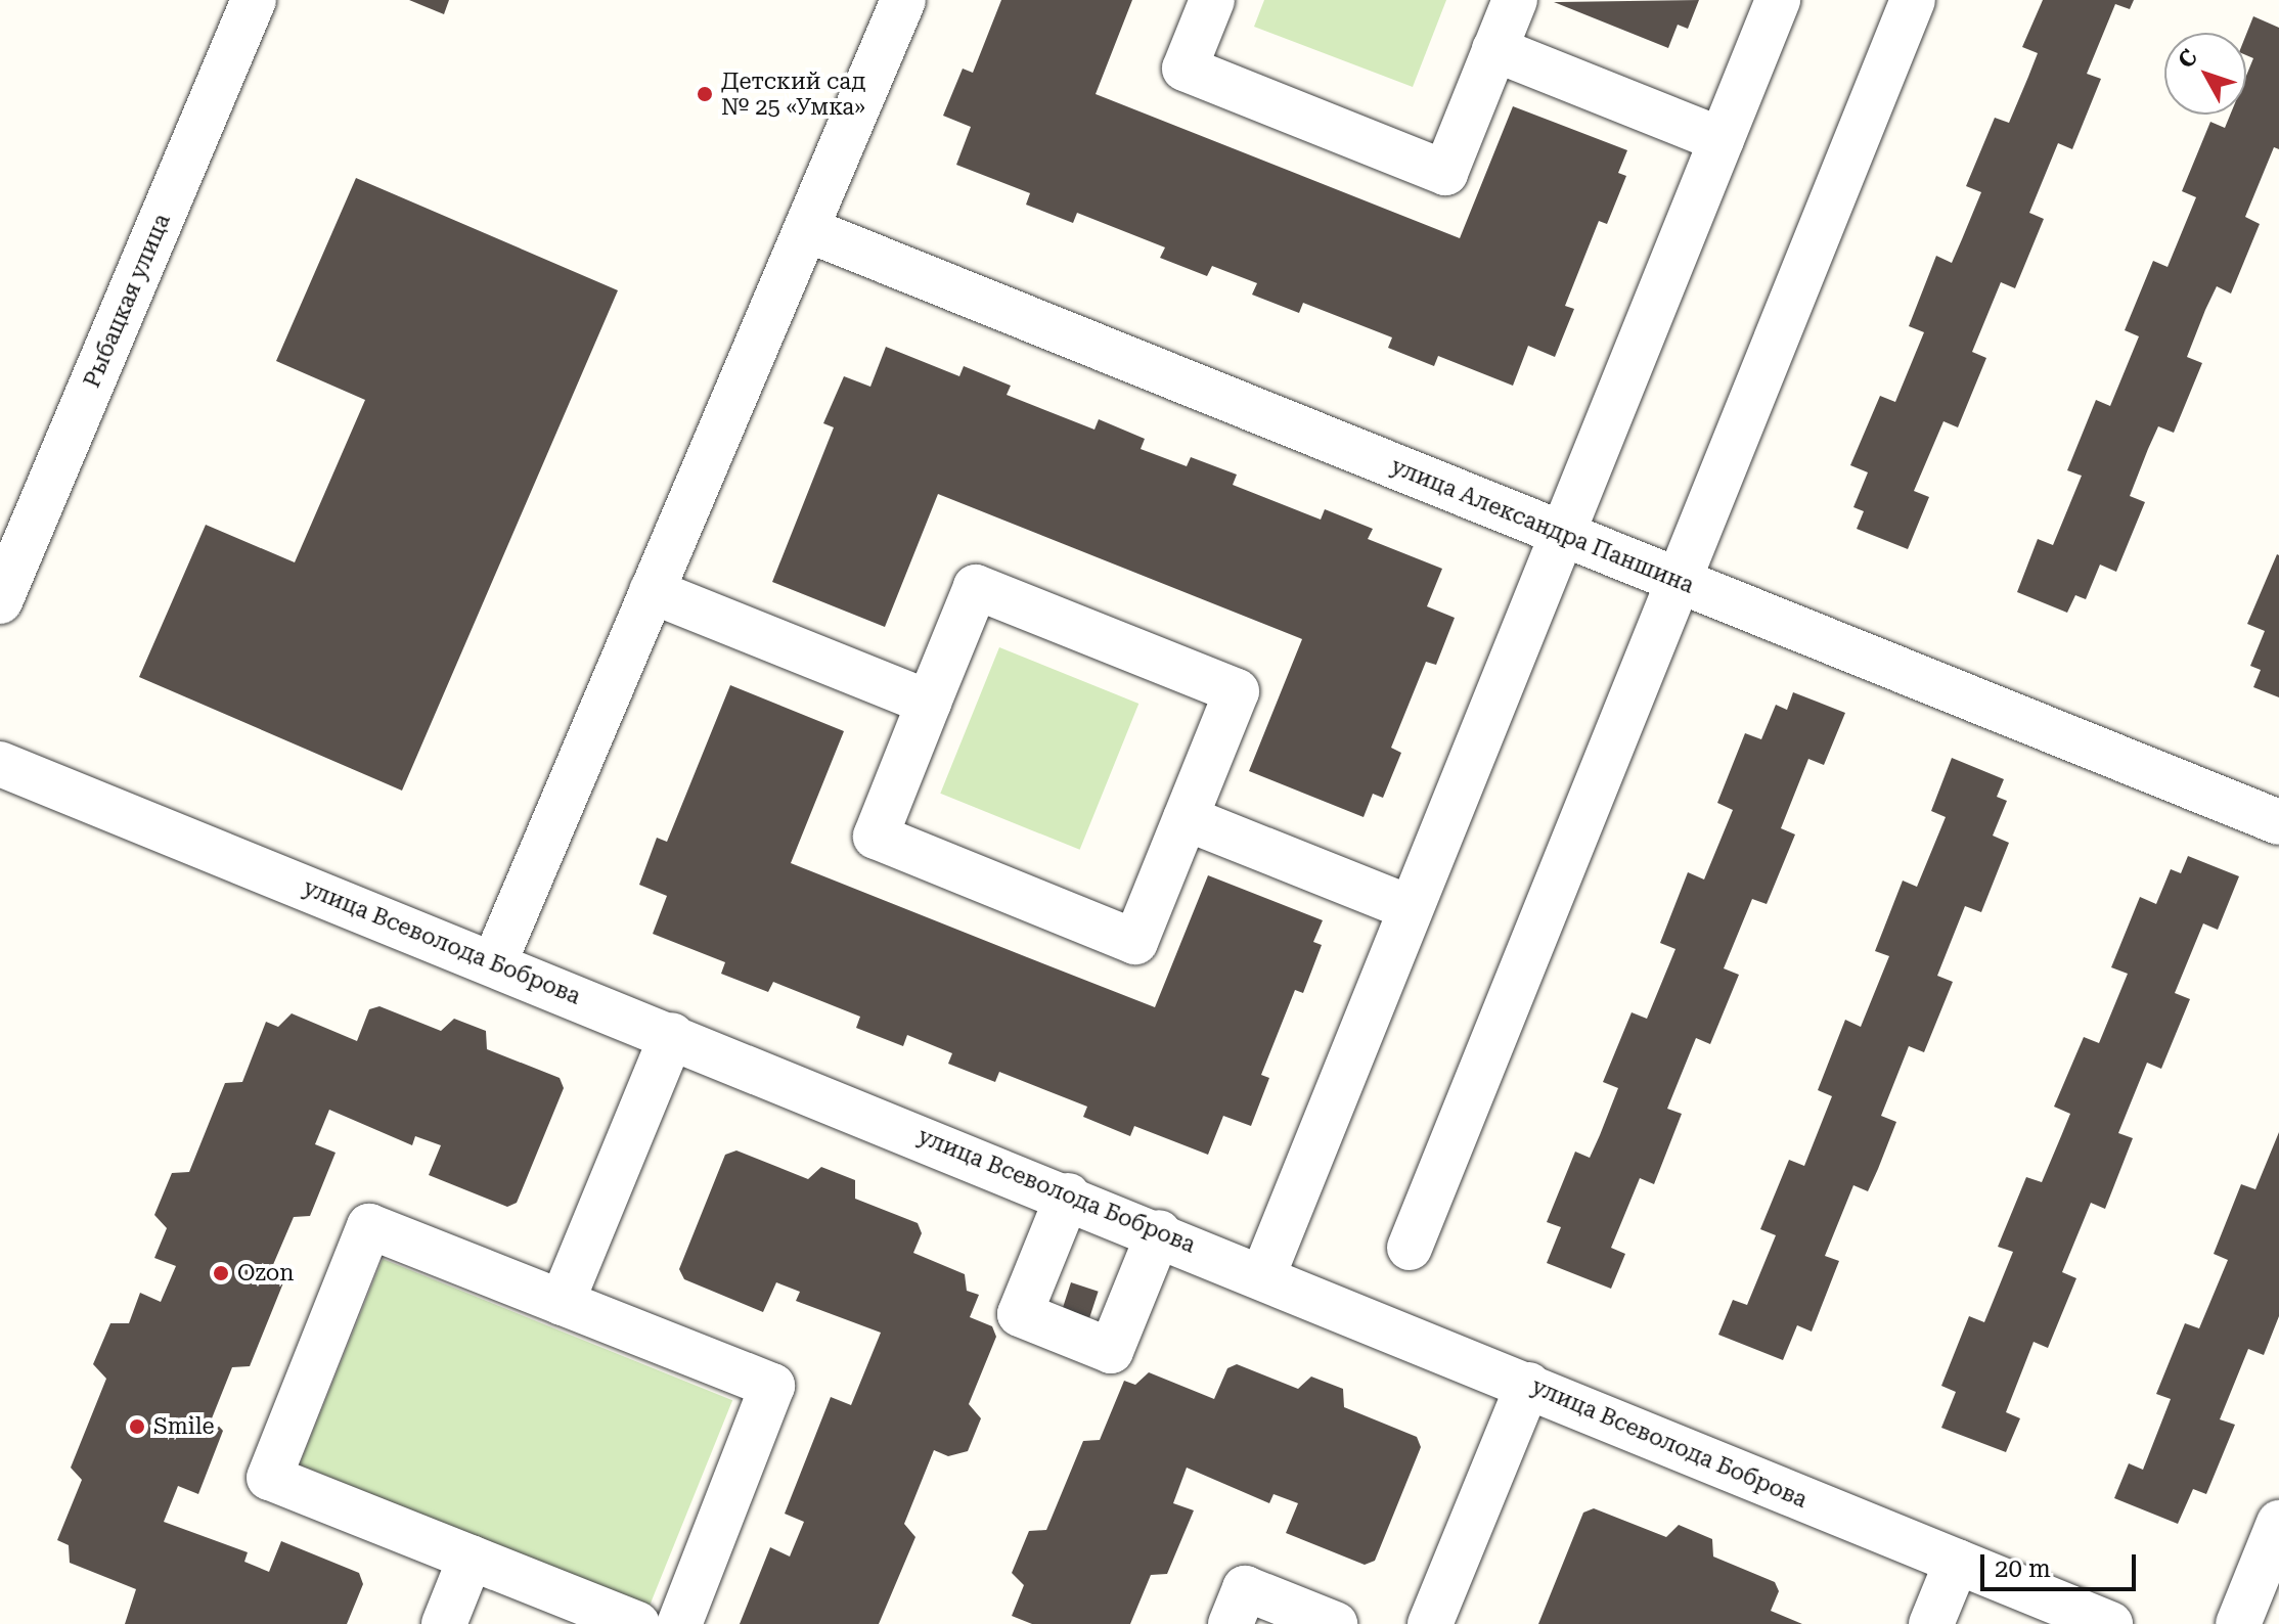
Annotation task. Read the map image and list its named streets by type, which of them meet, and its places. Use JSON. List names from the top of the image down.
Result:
{
  "streets": {
    "street": ["Рыбацкая улица", "улица Александра Паншина", "улица Всеволода Боброва"]
  },
  "places": ["Детский сад № 25 «Умка»", "Ozon", "Smile"],
  "scale_bar": "20 m",
  "north": "top left"
}
